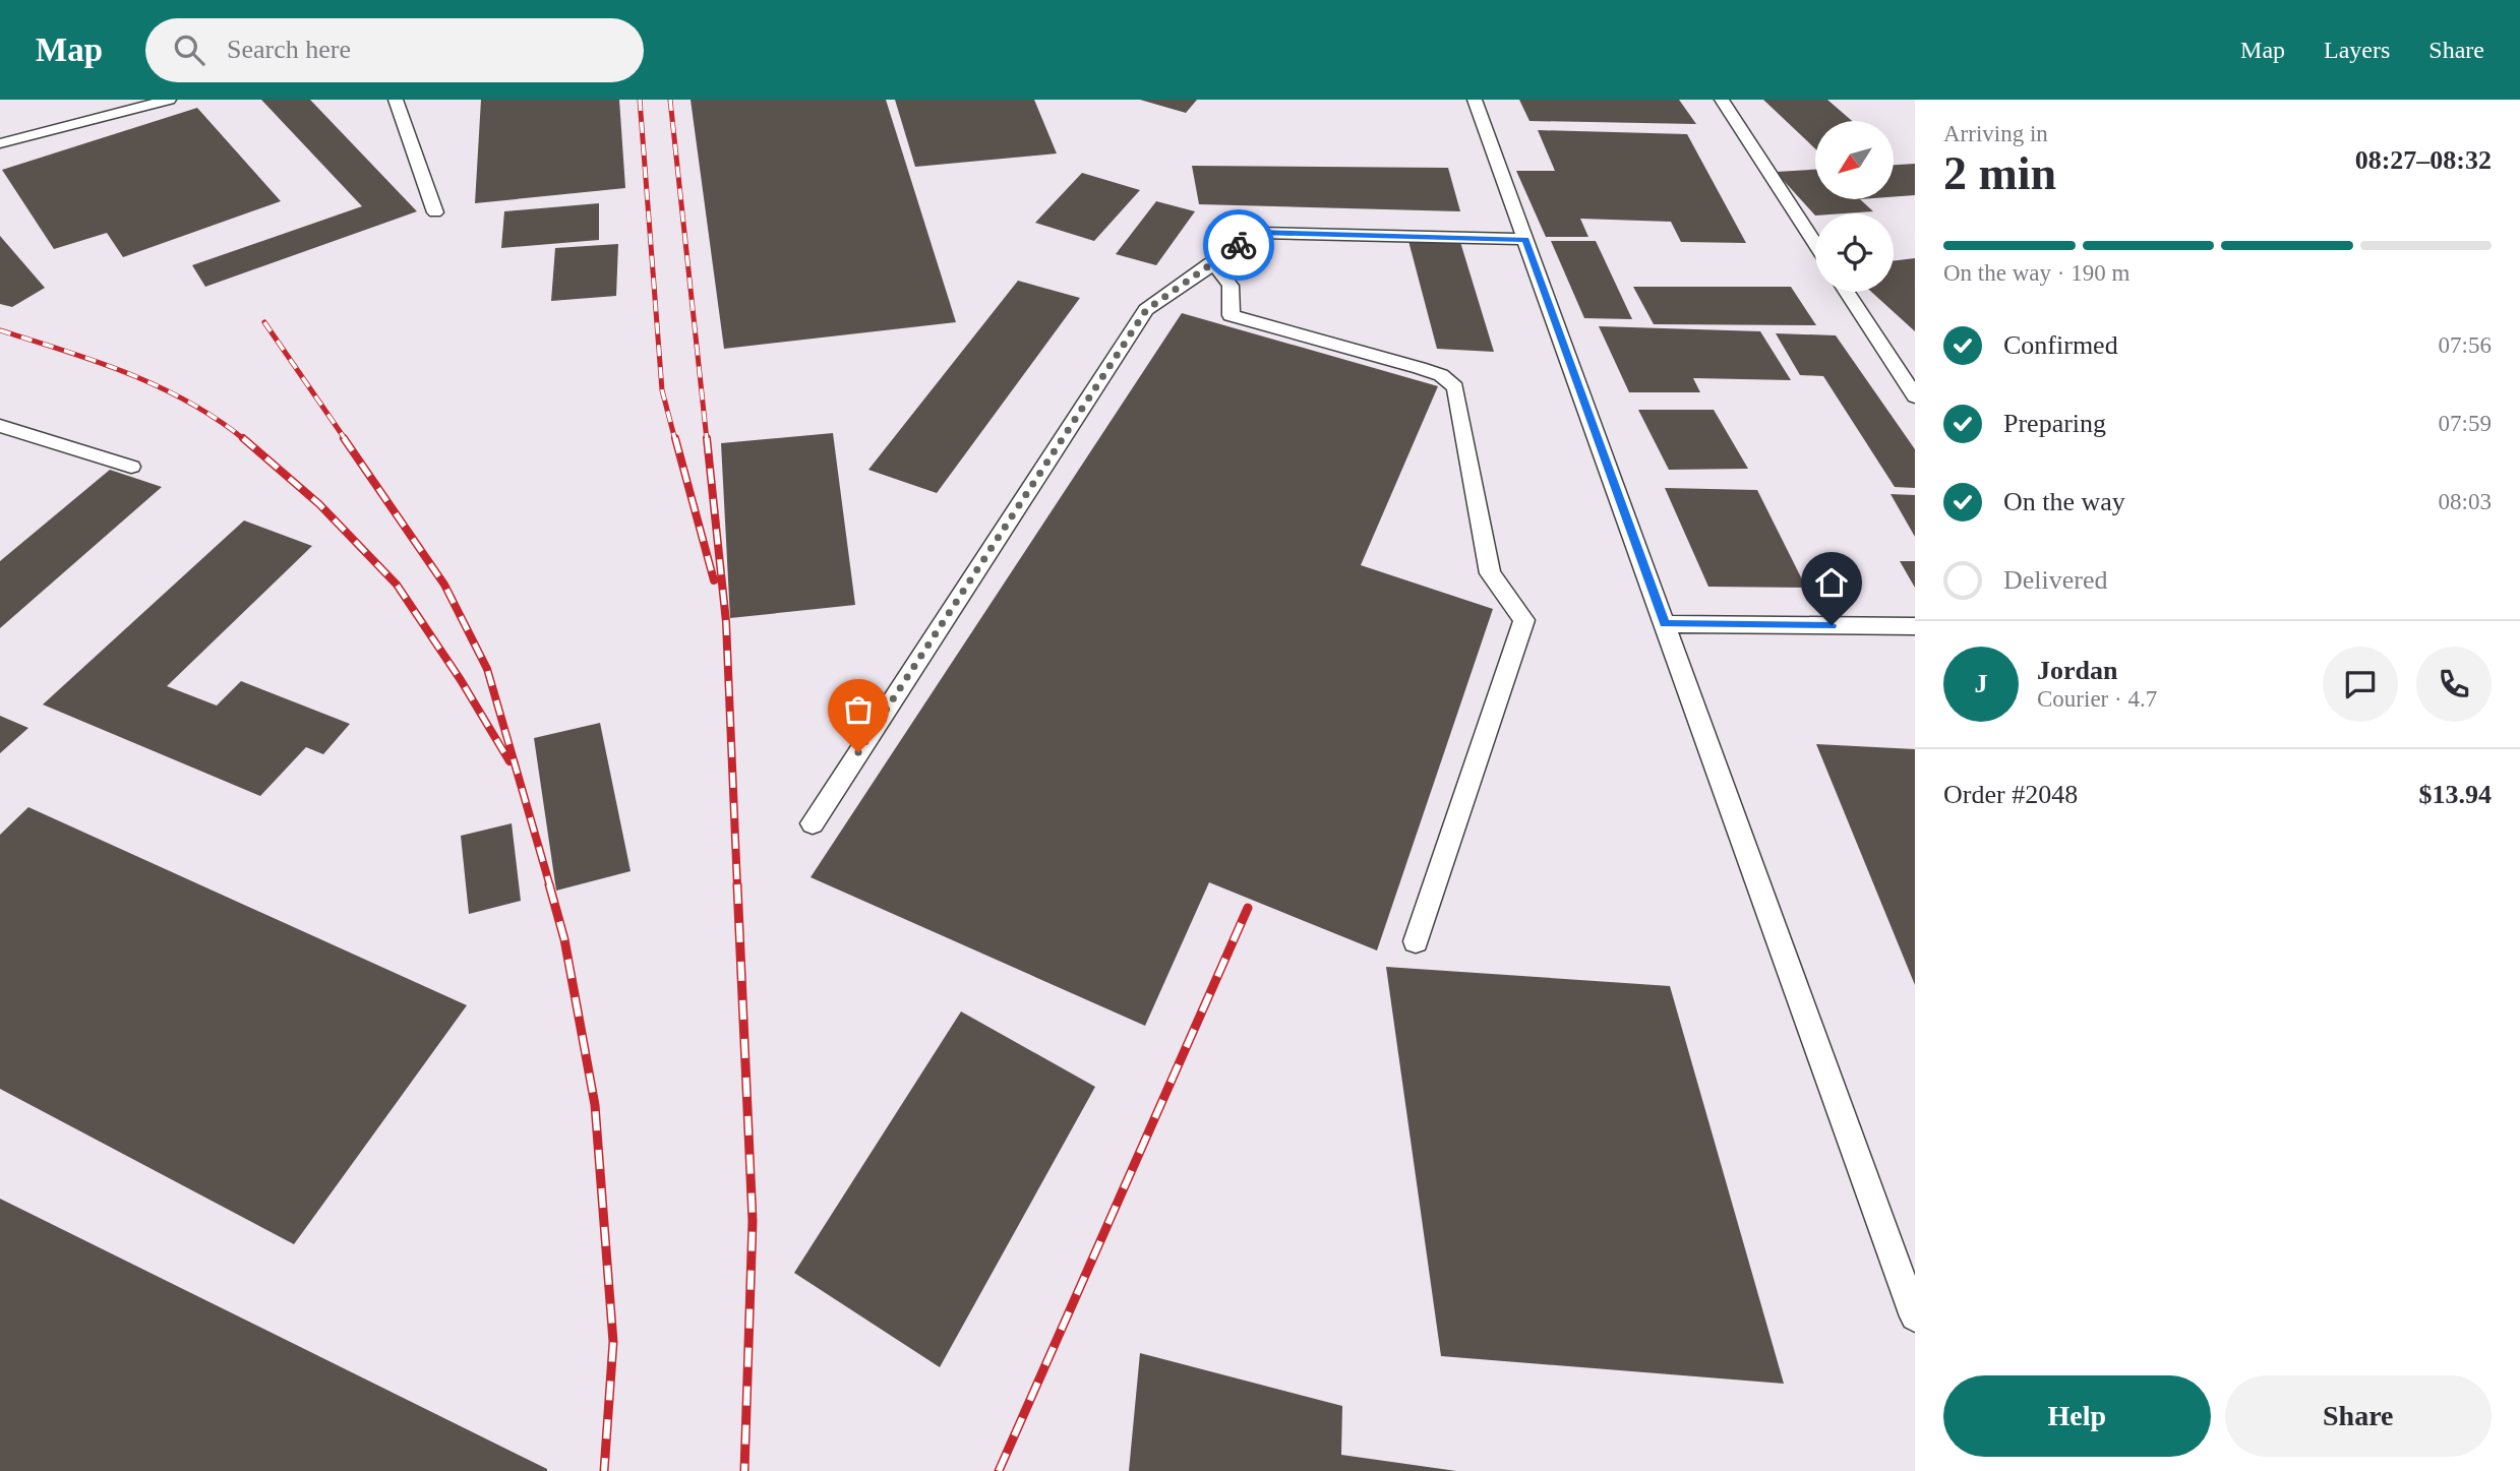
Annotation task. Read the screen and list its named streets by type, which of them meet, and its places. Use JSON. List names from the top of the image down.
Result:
{
  "north": "bottom left",
  "page": {
    "header": "Map",
    "search": "Search here",
    "nav": ["Map", "Layers", "Share"],
    "heading": ["2 min", "Arriving in", "08:27–08:32"],
    "panel": [
      "Jordan",
      "Courier · 4.7",
      "Order #2048",
      "$13.94"
    ],
    "bar": "On the way · 190 m",
    "list": [
      ["Confirmed", "07:56"],
      ["Preparing", "07:59"],
      ["On the way", "08:03"],
      "Delivered"
    ],
    "round": "J",
    "buttons": ["Help", "Share"]
  }
}
